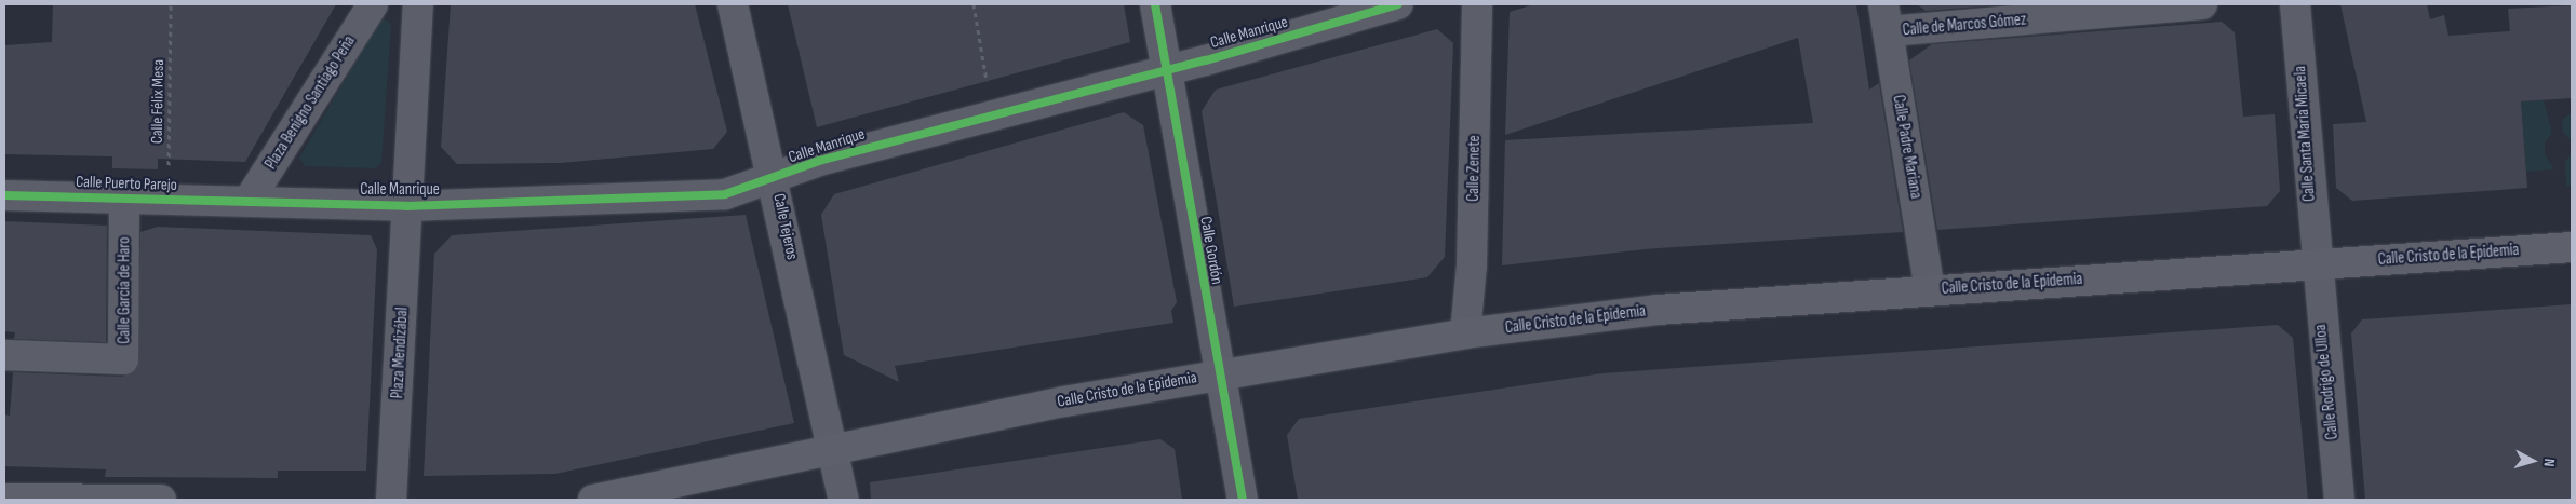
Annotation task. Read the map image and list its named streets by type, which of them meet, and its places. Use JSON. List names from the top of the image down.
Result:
{
  "streets": {
    "main road": ["Calle Cristo de la Epidemia"],
    "street": [
      "Calle de Marcos Gómez",
      "Calle Manrique",
      "Plaza Benigno Santiago Peña",
      "Calle Santa María Micaela",
      "Calle Padre Mariana",
      "Calle Zenete",
      "Calle Puerto Parejo",
      "Calle Tejeros",
      "Calle Gordón",
      "Calle García de Haro",
      "Plaza Mendizábal",
      "Calle Rodrigo de Ulloa"
    ],
    "path": ["Calle Félix Mesa"]
  },
  "crossings": [
    ["Calle de Marcos Gómez", "Calle Padre Mariana"],
    ["Calle Manrique", "Plaza Benigno Santiago Peña"],
    ["Calle Manrique", "Calle Puerto Parejo"],
    ["Calle Manrique", "Calle Tejeros"],
    ["Calle Manrique", "Calle Gordón"],
    ["Calle Manrique", "Plaza Mendizábal"],
    ["Calle Félix Mesa", "Calle Puerto Parejo"],
    ["Plaza Benigno Santiago Peña", "Calle Puerto Parejo"],
    ["Calle Santa María Micaela", "Calle Cristo de la Epidemia"],
    ["Calle Santa María Micaela", "Calle Rodrigo de Ulloa"],
    ["Calle Padre Mariana", "Calle Cristo de la Epidemia"],
    ["Calle Zenete", "Calle Cristo de la Epidemia"],
    ["Calle Puerto Parejo", "Calle García de Haro"],
    ["Calle Tejeros", "Calle Cristo de la Epidemia"],
    ["Calle Gordón", "Calle Cristo de la Epidemia"],
    ["Calle Cristo de la Epidemia", "Calle Rodrigo de Ulloa"]
  ],
  "north": "right"
}
